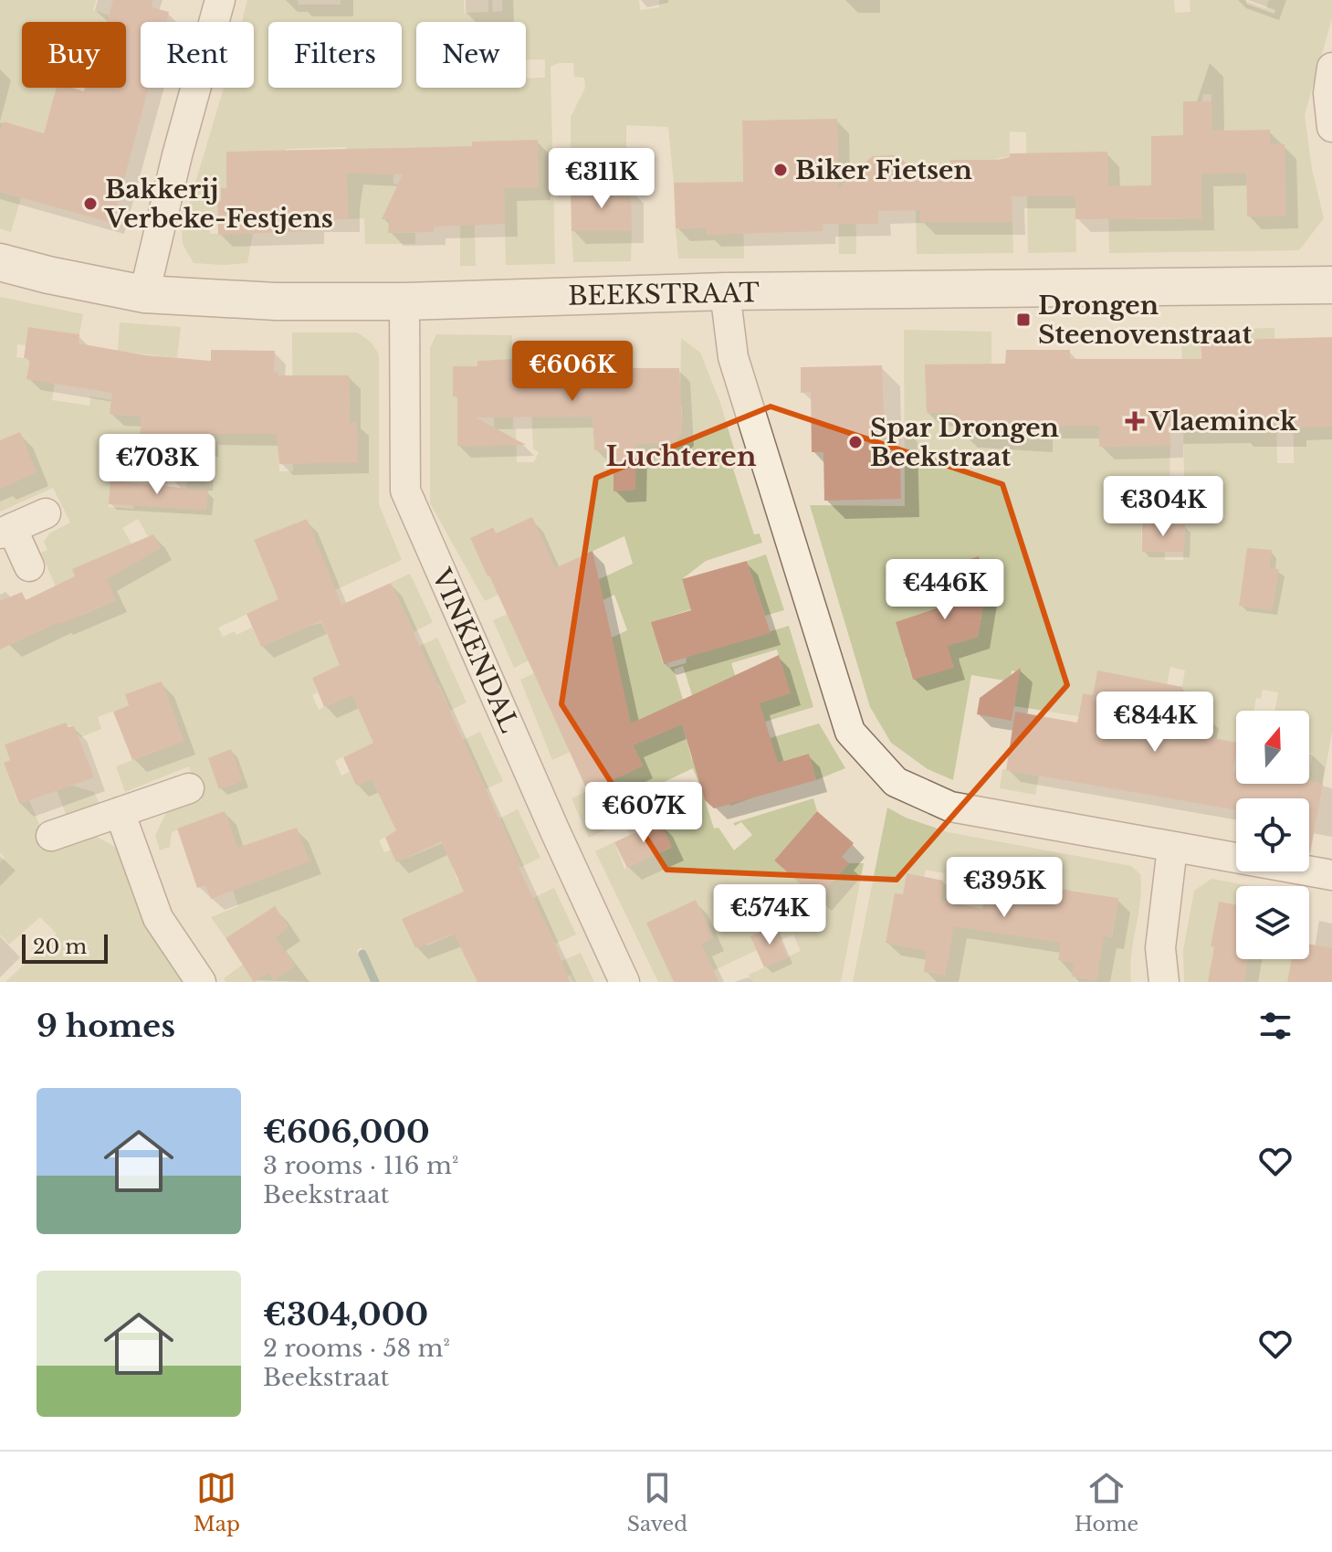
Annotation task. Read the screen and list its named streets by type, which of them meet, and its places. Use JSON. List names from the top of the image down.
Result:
{
  "streets": {
    "street": ["BEEKSTRAAT", "VINKENDAL"]
  },
  "crossings": [
    ["BEEKSTRAAT", "VINKENDAL"]
  ],
  "districts": ["Luchteren"],
  "places": {
    "other": ["Biker Fietsen", "Bakkerij Verbeke-Festjens", "Spar Drongen Beekstraat"],
    "transit": ["Drongen Steenovenstraat"],
    "health": ["Vlaeminck"]
  },
  "scale_bar": "20 m",
  "north": "top",
  "page": {
    "chip": [
      "Buy",
      "Rent",
      "Filters",
      "New"
    ],
    "price": [
      "€311K",
      "€606K",
      "€703K",
      "€304K",
      "€446K",
      "€844K",
      "€607K",
      "€395K",
      "€574K"
    ],
    "scale": "20 m",
    "heading": "9 homes",
    "list": [
      {
        "name": "€606,000",
        "note": "3 rooms · 116 m² · Beekstraat"
      },
      {
        "name": "€304,000",
        "note": "2 rooms · 58 m² · Beekstraat"
      }
    ],
    "tabs": ["Map", "Saved", "Home"]
  }
}
